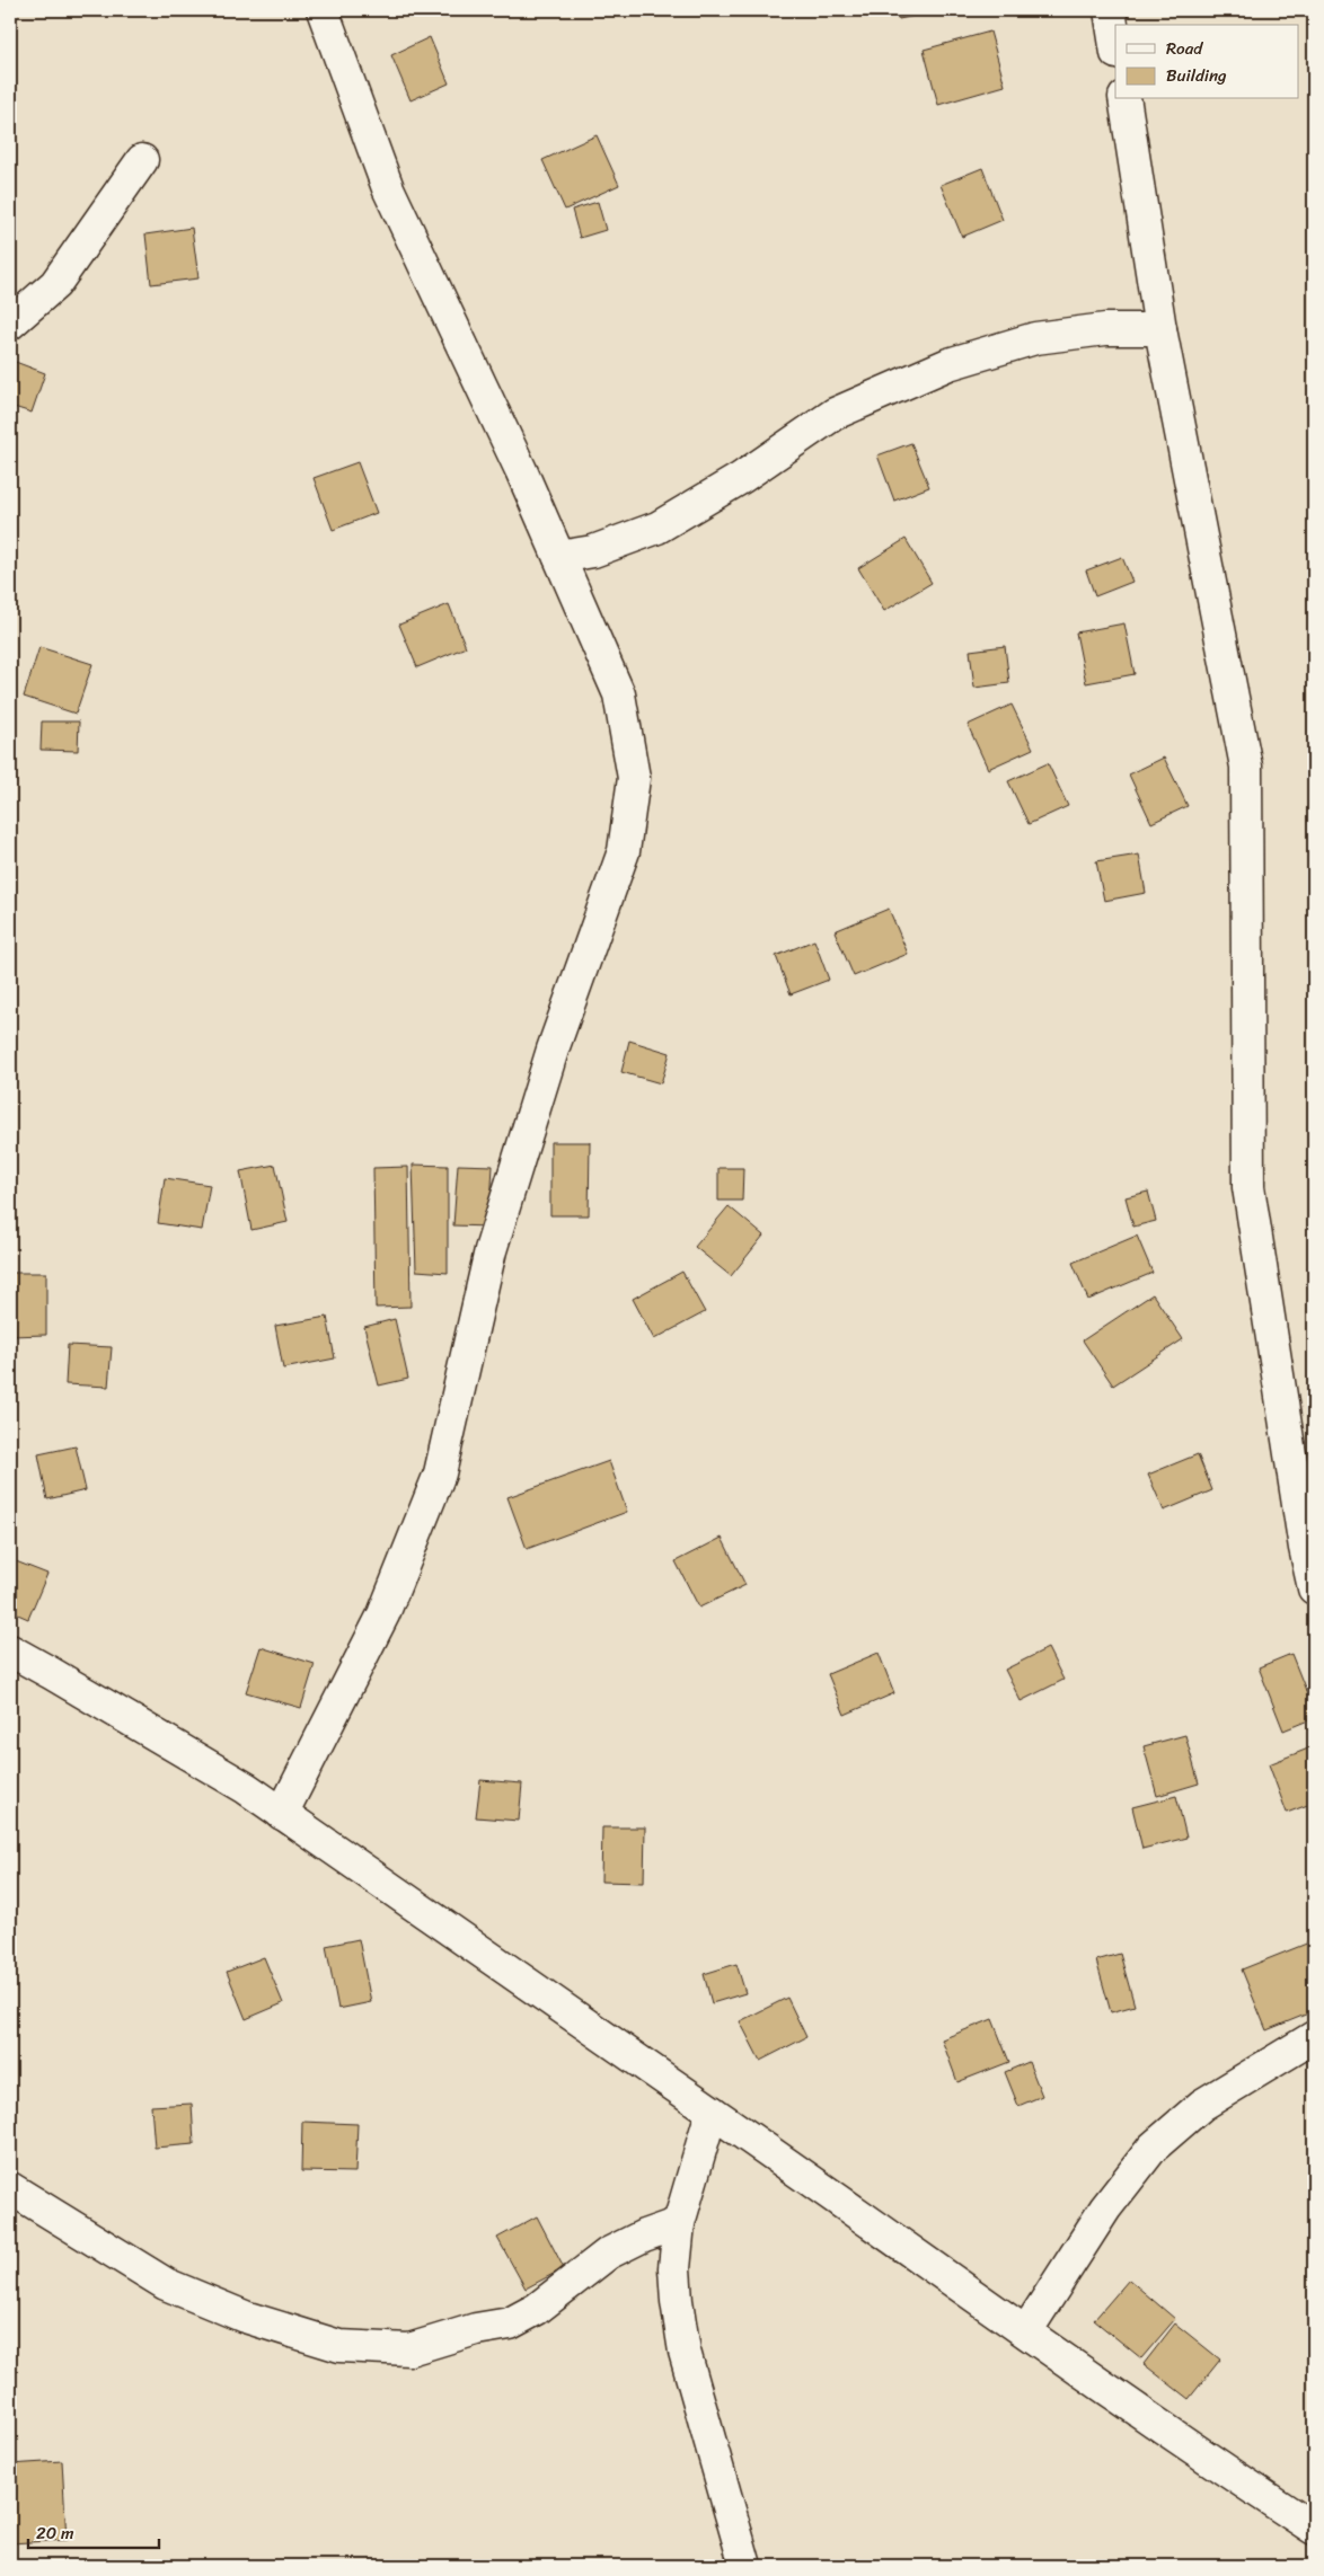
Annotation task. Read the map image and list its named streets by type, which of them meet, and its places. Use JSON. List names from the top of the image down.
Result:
{
  "legend": ["Road", "Building"],
  "scale_bar": "20 m"
}
